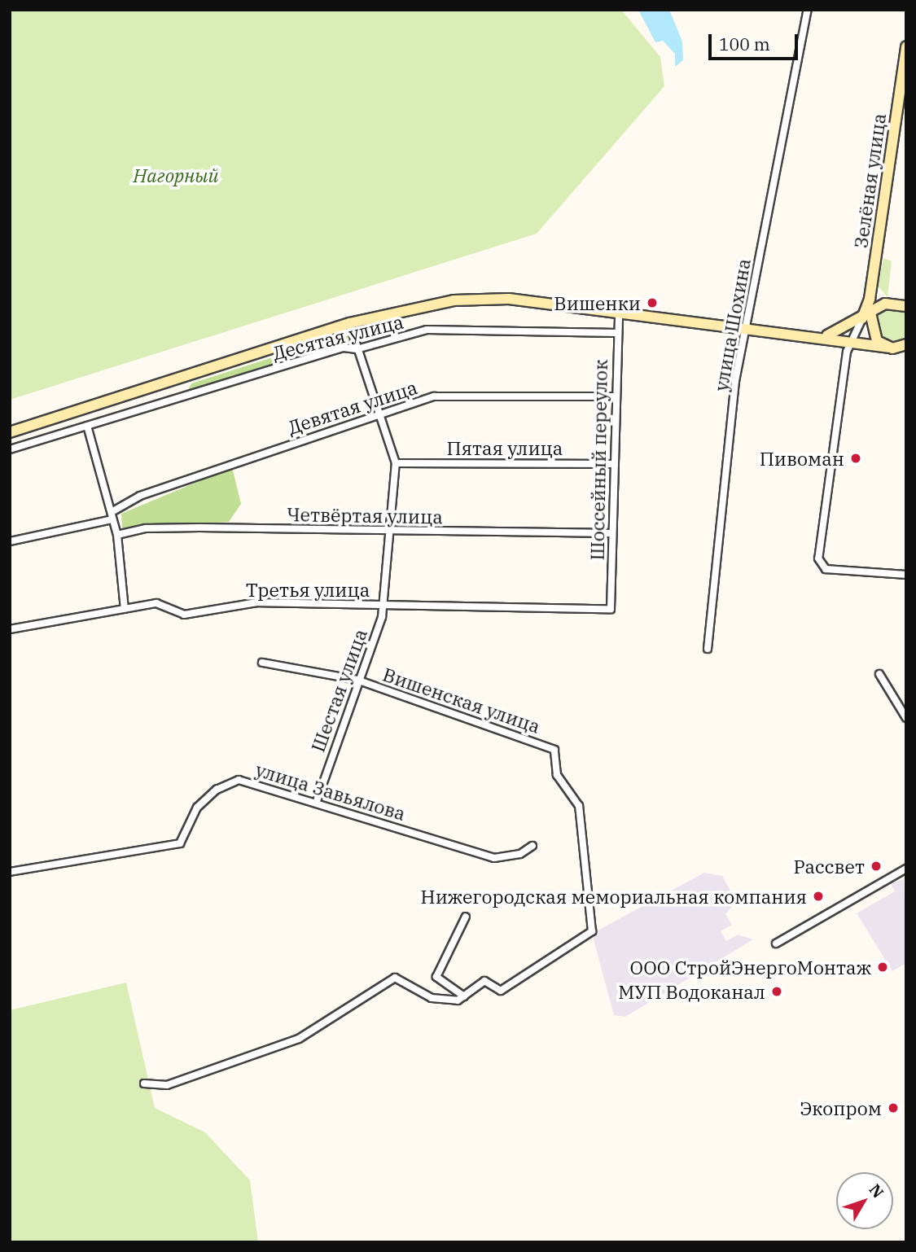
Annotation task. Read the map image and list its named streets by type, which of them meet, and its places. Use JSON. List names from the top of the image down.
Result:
{
  "streets": {
    "main road": ["Зелёная улица"],
    "street": [
      "улица Шохина",
      "Десятая улица",
      "Девятая улица",
      "Пятая улица",
      "Шоссейный переулок",
      "Четвёртая улица",
      "Третья улица",
      "Шестая улица",
      "Вишенская улица",
      "улица Завьялова"
    ]
  },
  "crossings": [
    ["Десятая улица", "Шоссейный переулок"],
    ["Десятая улица", "Шестая улица"],
    ["Девятая улица", "Шоссейный переулок"],
    ["Девятая улица", "Шестая улица"],
    ["Пятая улица", "Шоссейный переулок"],
    ["Пятая улица", "Шестая улица"],
    ["Шоссейный переулок", "Четвёртая улица"],
    ["Шоссейный переулок", "Третья улица"],
    ["Четвёртая улица", "Шестая улица"],
    ["Третья улица", "Шестая улица"],
    ["Шестая улица", "Вишенская улица"],
    ["Шестая улица", "улица Завьялова"]
  ],
  "parks": ["Нагорный"],
  "places": [
    "Вишенки",
    "Пивоман",
    "Рассвет",
    "Нижегородская мемориальная компания",
    "ООО СтройЭнергоМонтаж",
    "МУП Водоканал",
    "Экопром"
  ],
  "scale_bar": "100 m",
  "north": "top right"
}
